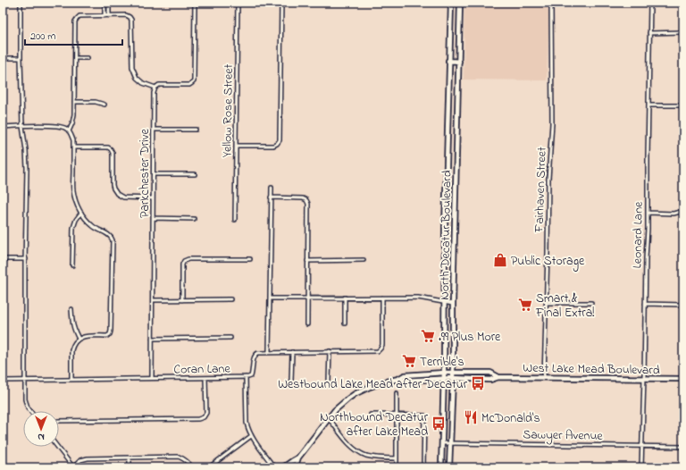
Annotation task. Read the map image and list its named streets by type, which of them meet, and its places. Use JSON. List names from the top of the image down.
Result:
{
  "streets": {
    "main road": ["North Decatur Boulevard", "West Lake Mead Boulevard"],
    "street": [
      "Yellow Rose Street",
      "Parkchester Drive",
      "Fairhaven Street",
      "Leonard Lane",
      "Coran Lane",
      "Sawyer Avenue"
    ]
  },
  "crossings": [
    ["Parkchester Drive", "Coran Lane"],
    ["Fairhaven Street", "West Lake Mead Boulevard"],
    ["North Decatur Boulevard", "West Lake Mead Boulevard"],
    ["North Decatur Boulevard", "Sawyer Avenue"],
    ["Leonard Lane", "West Lake Mead Boulevard"],
    ["Leonard Lane", "Sawyer Avenue"]
  ],
  "places": {
    "shop": ["Public Storage"],
    "supermarket": ["Smart & Final Extra!", ".99 Plus More", "Terrible's"],
    "bus stop": ["Westbound Lake Mead after Decatur", "Northbound Decatur after Lake Mead"],
    "restaurant": ["McDonald's"]
  },
  "scale_bar": "200 m",
  "north": "bottom"
}
